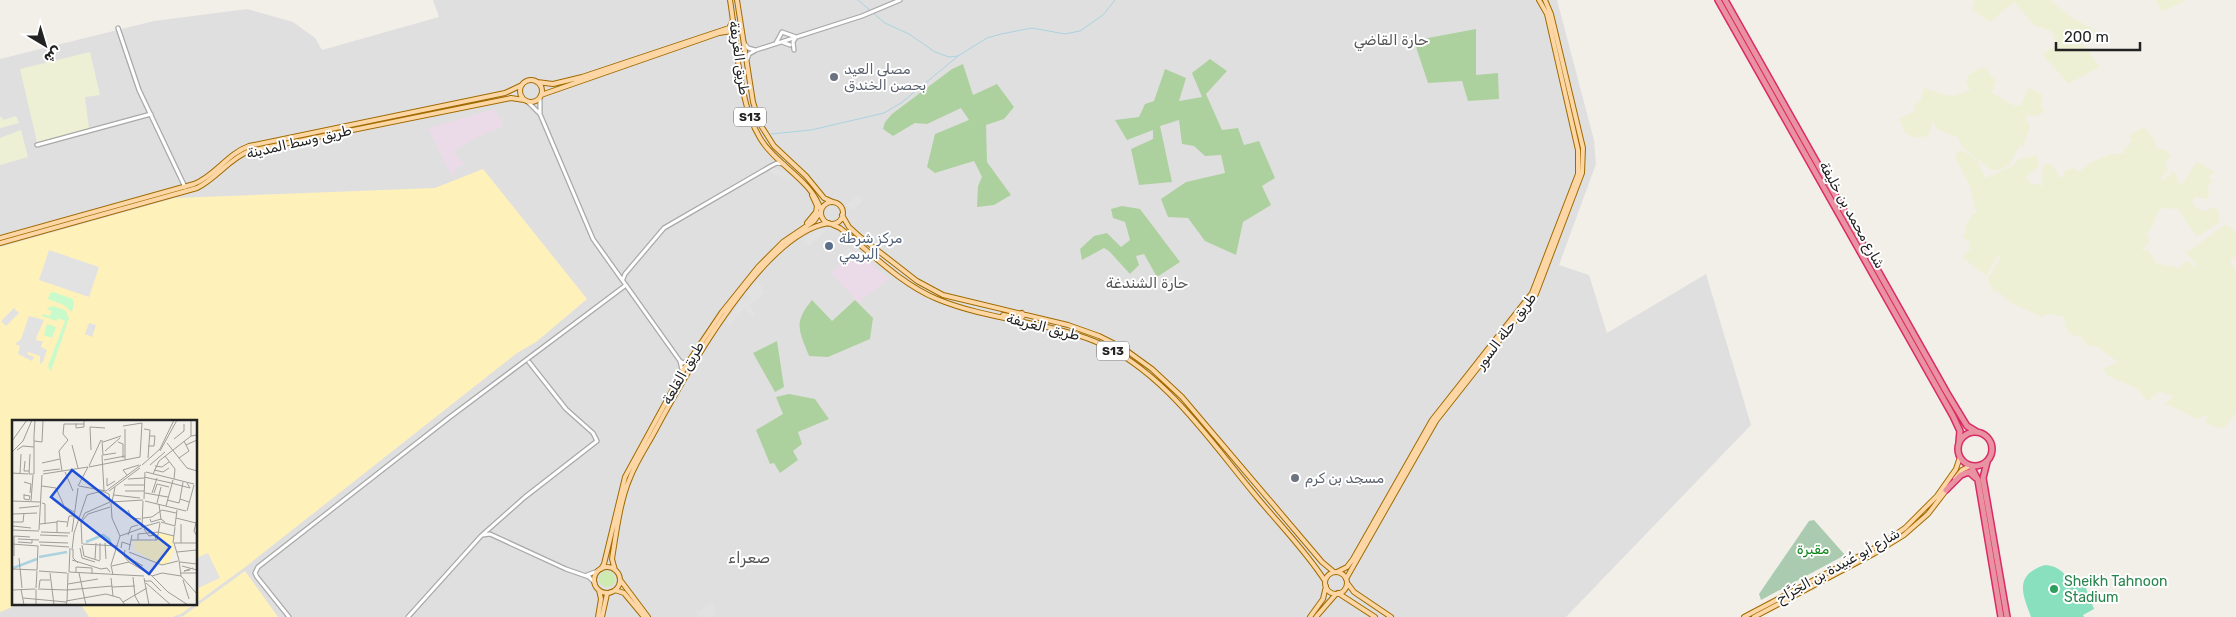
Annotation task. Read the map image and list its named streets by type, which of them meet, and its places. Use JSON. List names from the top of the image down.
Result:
{
  "streets": {
    "highway": ["شارع محمد بن خليفة"],
    "main road": [
      "طريق الغريفة",
      "S13",
      "طريق وسط المدينة",
      "طريق حلة السور",
      "طريق القلعة",
      "شارع أبو عُبَيدة بن الجَرَّاح"
    ]
  },
  "crossings": [
    ["طريق الغريفة", "S13"],
    ["طريق الغريفة", "طريق حلة السور"],
    ["طريق الغريفة", "طريق القلعة"],
    ["S13", "طريق القلعة"],
    ["شارع محمد بن خليفة", "شارع أبو عُبَيدة بن الجَرَّاح"]
  ],
  "districts": ["حارة القاضي", "حارة الشندغة", "صعراء"],
  "parks": ["مقبرة"],
  "places": [
    "مصلى العيد بحصن الخندق",
    "مركز شرطة البريمي",
    "مسجد بن كرم",
    "Sheikh Tahnoon Stadium"
  ],
  "scale_bar": "200 m",
  "north": "bottom right"
}
